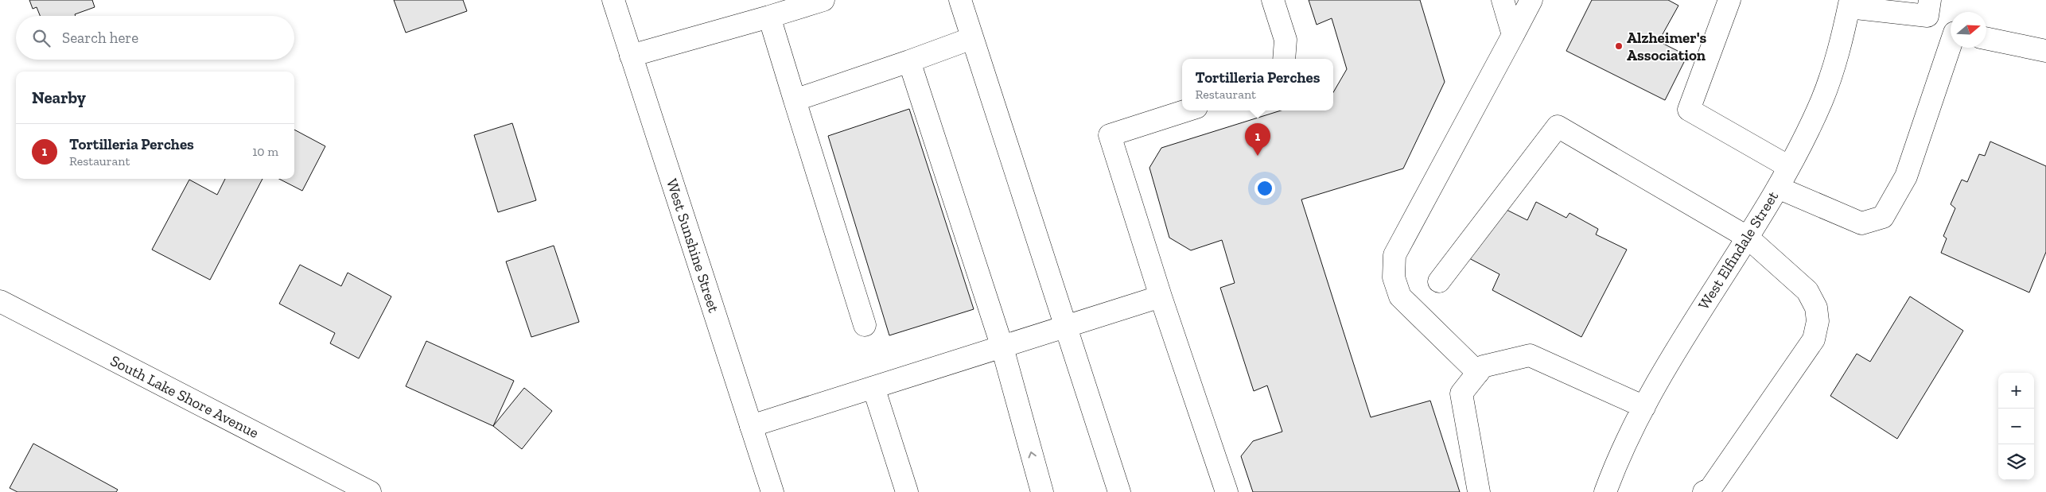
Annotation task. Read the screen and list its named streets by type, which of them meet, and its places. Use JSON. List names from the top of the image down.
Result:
{
  "streets": {
    "street": ["West Sunshine Street", "West Elfindale Street", "South Lake Shore Avenue"]
  },
  "places": ["Alzheimer's Association"],
  "north": "right",
  "page": {
    "search": "Search here",
    "popup": ["Tortilleria Perches", "Restaurant"],
    "heading": "Nearby",
    "pins": "1",
    "list": [
      {
        "mark": "1",
        "name": "Tortilleria Perches",
        "note": "Restaurant",
        "value": "10 m"
      }
    ],
    "map_buttons": ["+", "−"]
  }
}
